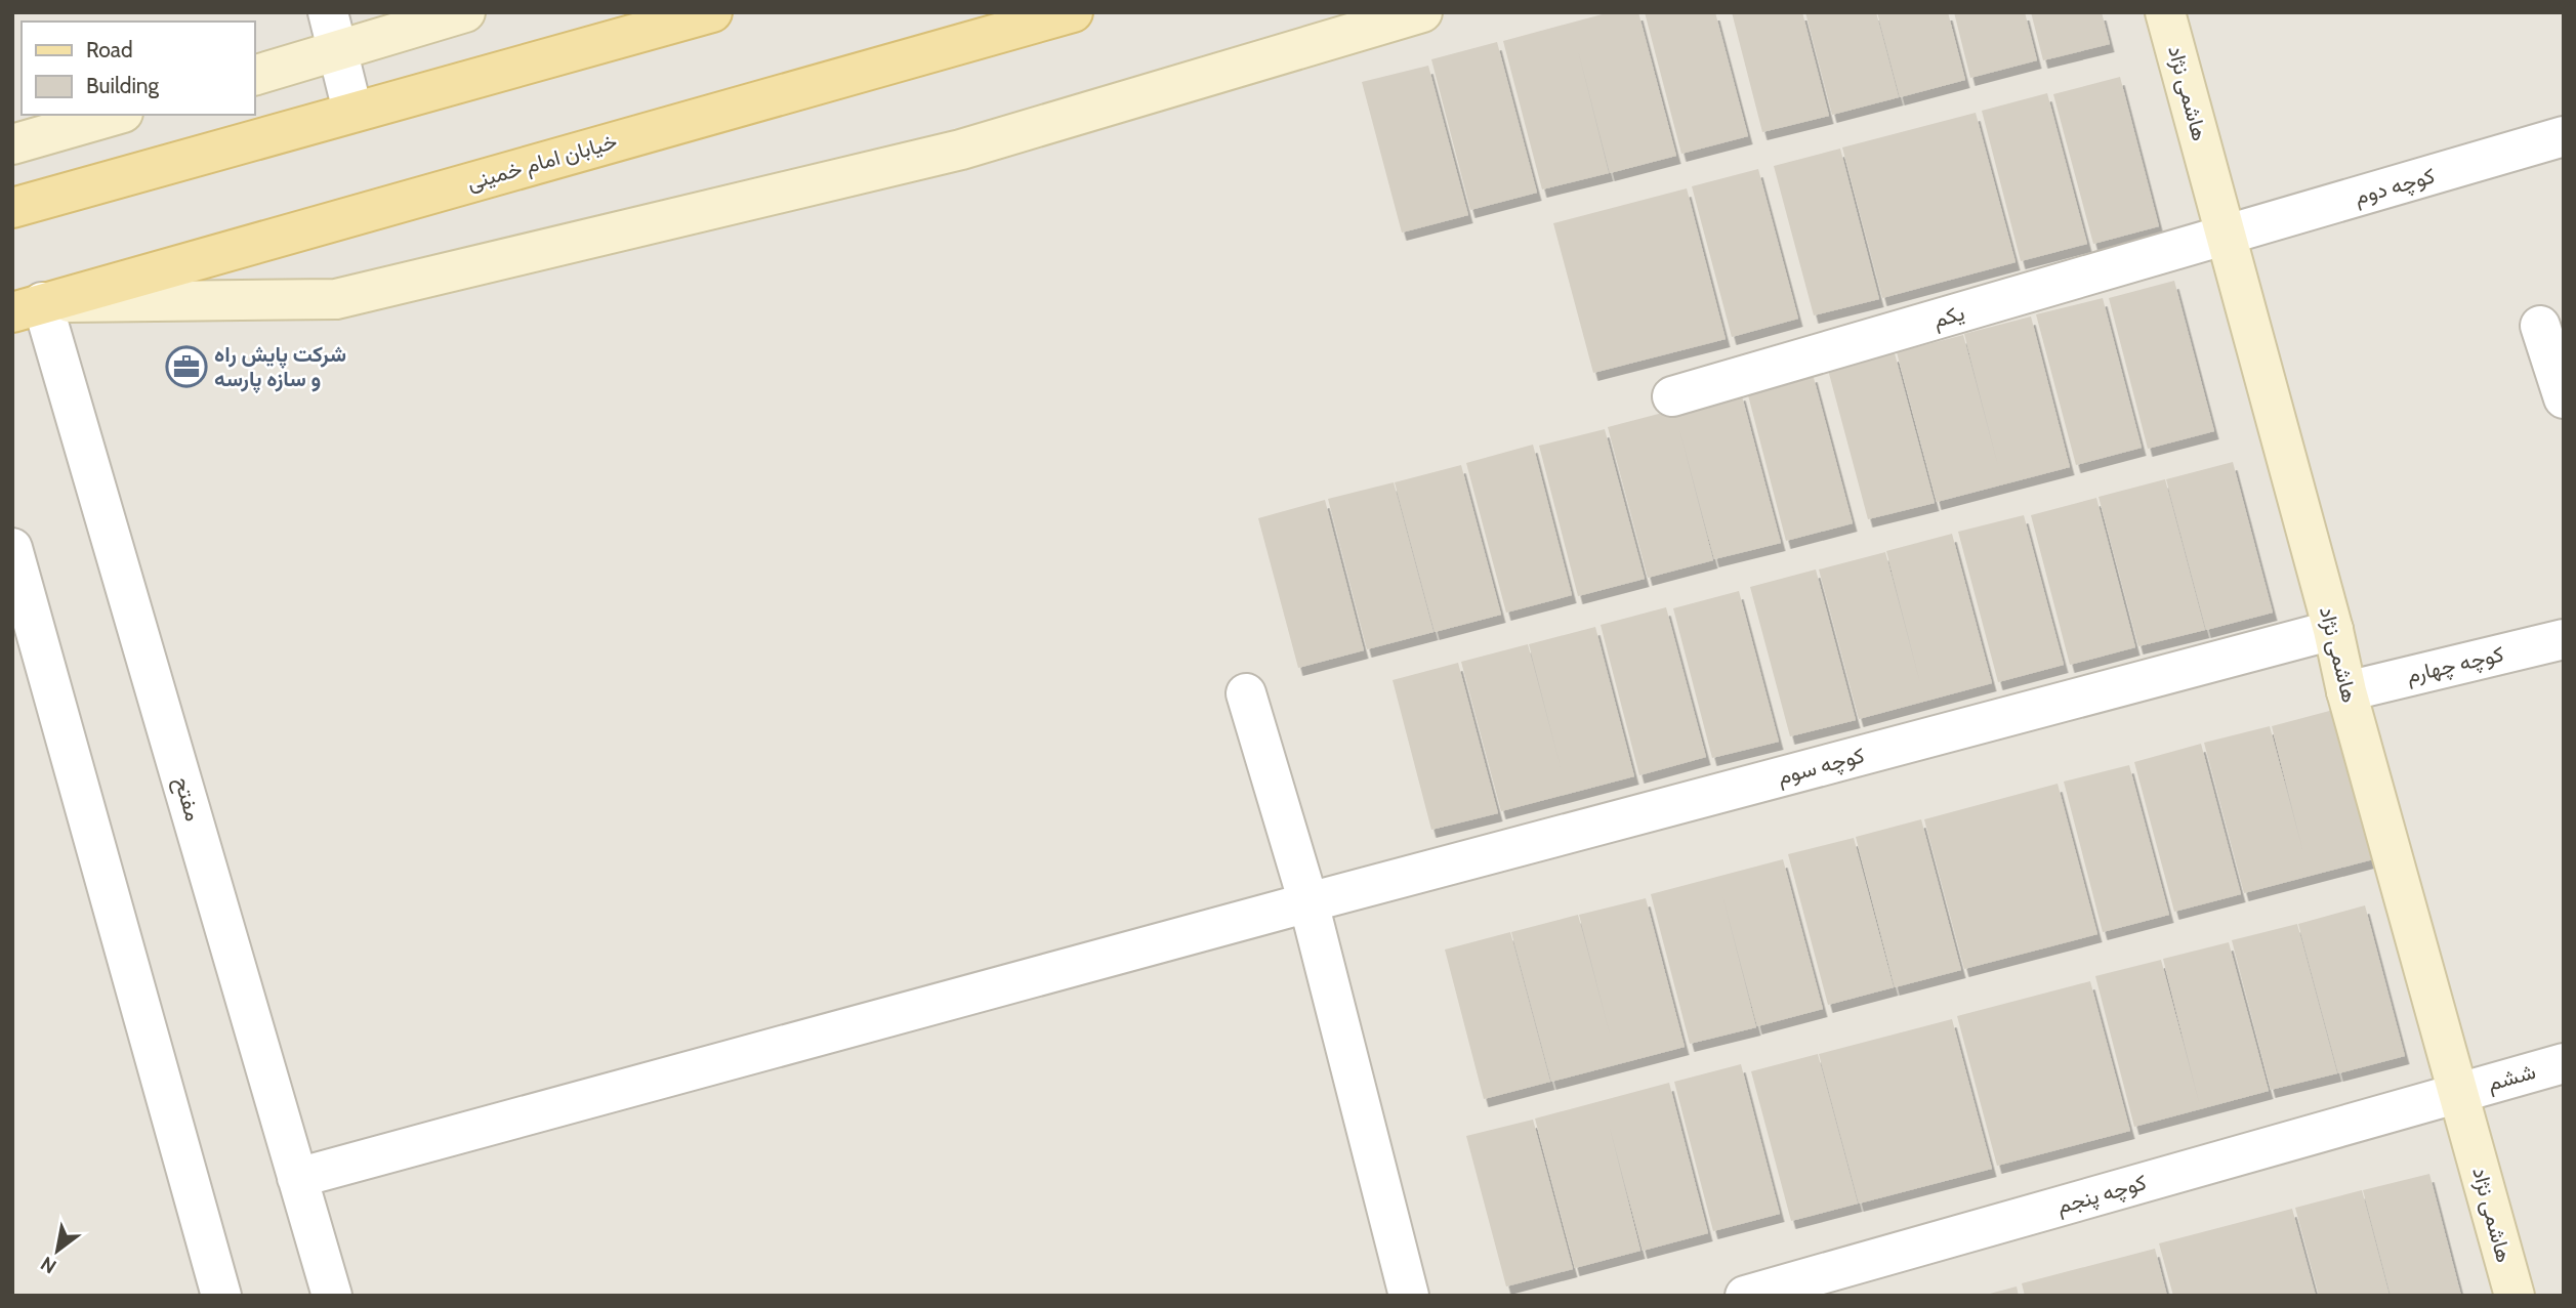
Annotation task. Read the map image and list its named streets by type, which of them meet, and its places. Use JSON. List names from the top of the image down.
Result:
{
  "streets": {
    "main road": ["خیابان امام خمینی"],
    "street": [
      "هاشمی نژاد",
      "کوچه دوم",
      "یکم",
      "کوچه چهارم",
      "کوچه سوم",
      "مفتح",
      "ششم",
      "کوچه پنجم"
    ]
  },
  "crossings": [
    ["هاشمی نژاد", "کوچه دوم"],
    ["هاشمی نژاد", "یکم"],
    ["هاشمی نژاد", "کوچه چهارم"],
    ["هاشمی نژاد", "کوچه سوم"],
    ["هاشمی نژاد", "ششم"],
    ["هاشمی نژاد", "کوچه پنجم"],
    ["خیابان امام خمینی", "مفتح"],
    ["کوچه دوم", "یکم"],
    ["کوچه سوم", "مفتح"],
    ["ششم", "کوچه پنجم"]
  ],
  "places": {
    "office": ["شرکت پایش راه و سازه پارسه"]
  },
  "legend": ["Road", "Building"],
  "north": "bottom left"
}
